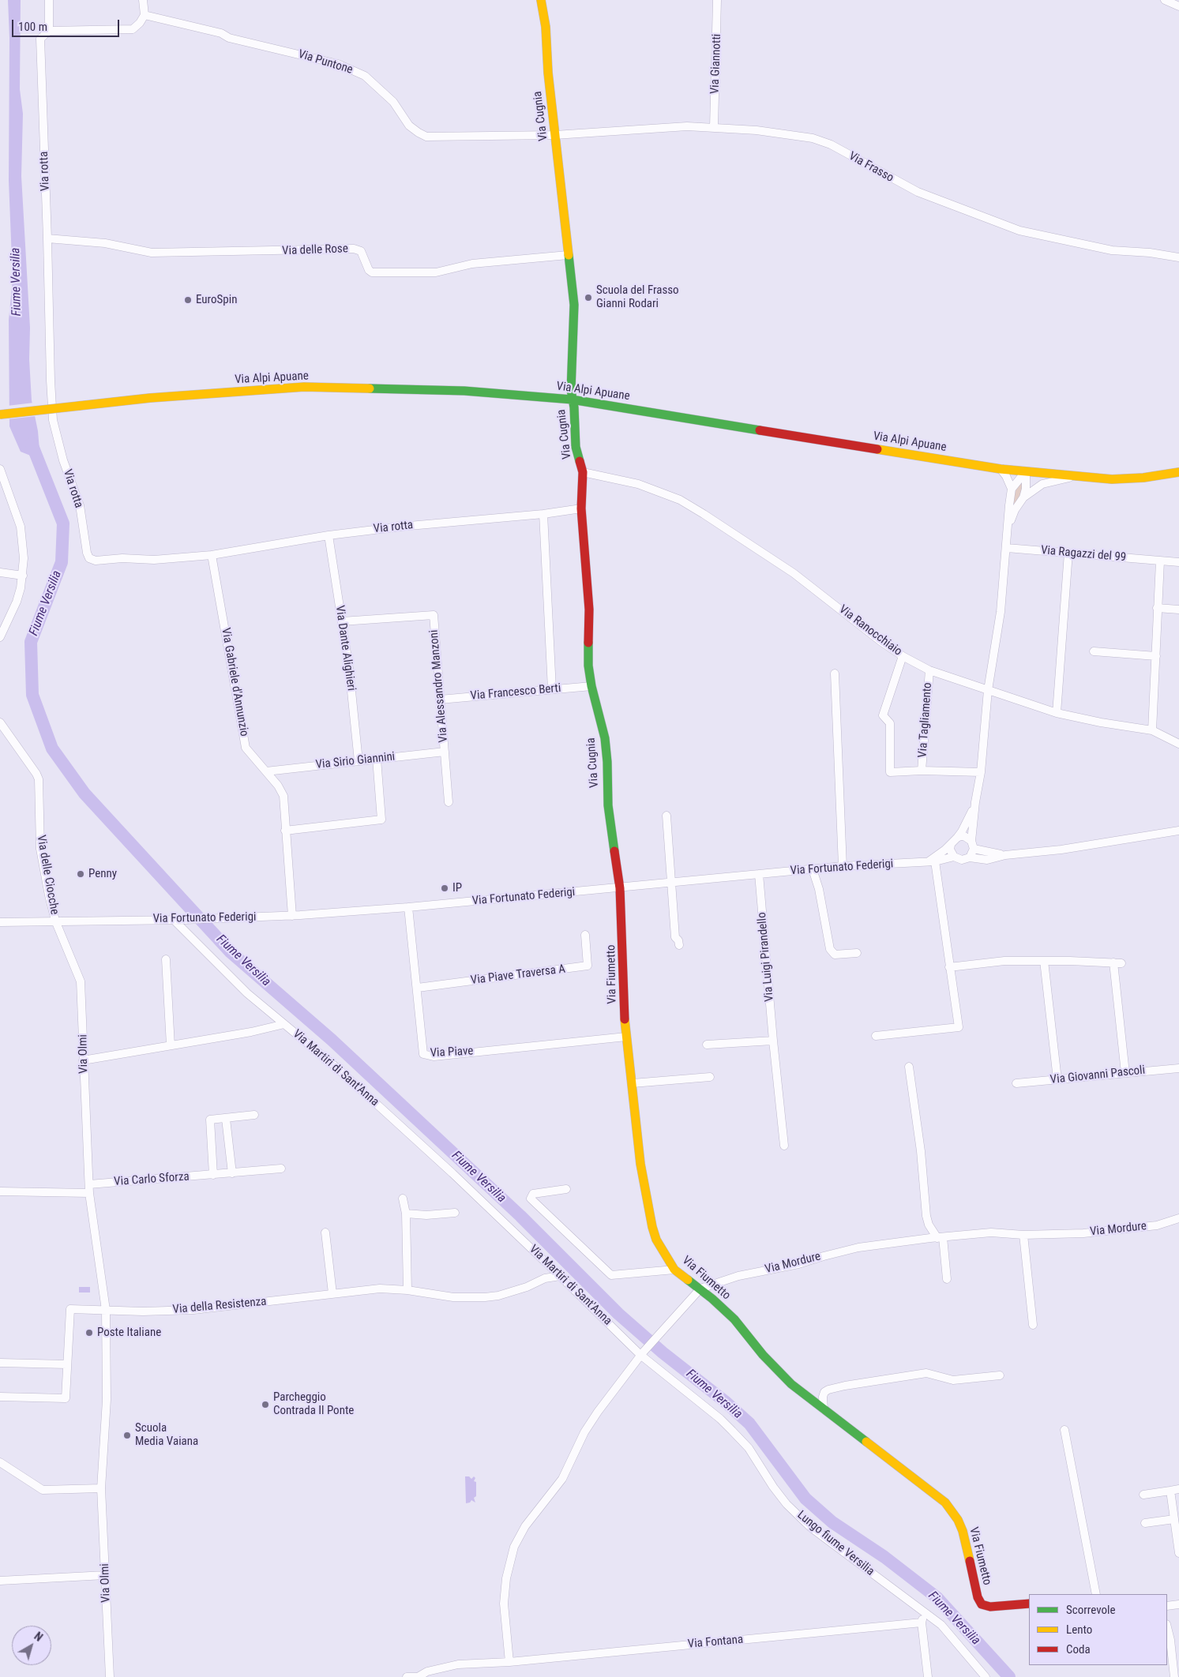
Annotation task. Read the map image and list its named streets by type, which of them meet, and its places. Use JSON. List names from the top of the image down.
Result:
{
  "streets": {
    "street": [
      "Via Puntone",
      "Via Giannotti",
      "Via Cugnia",
      "Via Frasso",
      "Via rotta",
      "Via delle Rose",
      "Via Alpi Apuane",
      "Via Ragazzi del 99",
      "Via Ranocchiaio",
      "Via Dante Alighieri",
      "Via Gabriele d'Annunzio",
      "Via Alessandro Manzoni",
      "Via Francesco Berti",
      "Via Tagliamento",
      "Via Sirio Giannini",
      "Via Fortunato Federigi",
      "Via delle Ciocche",
      "Via Luigi Pirandello",
      "Via Fiumetto",
      "Via Piave Traversa A",
      "Via Piave",
      "Via Olmi",
      "Via Martiri di Sant'Anna",
      "Via Giovanni Pascoli",
      "Via Carlo Sforza",
      "Via Mordure",
      "Via della Resistenza",
      "Lungo fiume Versilia",
      "Via Fontana"
    ]
  },
  "crossings": [
    ["Via Puntone", "Via Cugnia"],
    ["Via Puntone", "Via Frasso"],
    ["Via Giannotti", "Via Frasso"],
    ["Via Cugnia", "Via Frasso"],
    ["Via Cugnia", "Via rotta"],
    ["Via Cugnia", "Via delle Rose"],
    ["Via Cugnia", "Via Alpi Apuane"],
    ["Via Cugnia", "Via Ranocchiaio"],
    ["Via Cugnia", "Via Francesco Berti"],
    ["Via Cugnia", "Via Fortunato Federigi"],
    ["Via Cugnia", "Via Fiumetto"],
    ["Via rotta", "Via delle Rose"],
    ["Via rotta", "Via Dante Alighieri"],
    ["Via rotta", "Via Gabriele d'Annunzio"],
    ["Via Ranocchiaio", "Via Tagliamento"],
    ["Via Dante Alighieri", "Via Alessandro Manzoni"],
    ["Via Dante Alighieri", "Via Sirio Giannini"],
    ["Via Gabriele d'Annunzio", "Via Sirio Giannini"],
    ["Via Gabriele d'Annunzio", "Via Fortunato Federigi"],
    ["Via Alessandro Manzoni", "Via Francesco Berti"],
    ["Via Alessandro Manzoni", "Via Sirio Giannini"],
    ["Via Fortunato Federigi", "Via delle Ciocche"],
    ["Via Fortunato Federigi", "Via Luigi Pirandello"],
    ["Via Fortunato Federigi", "Via Fiumetto"],
    ["Via Fortunato Federigi", "Via Piave"],
    ["Via Fortunato Federigi", "Via Olmi"],
    ["Via Fortunato Federigi", "Via Martiri di Sant'Anna"],
    ["Via delle Ciocche", "Via Olmi"],
    ["Via Fiumetto", "Via Piave"],
    ["Via Fiumetto", "Via Mordure"],
    ["Via Piave Traversa A", "Via Piave"],
    ["Via Olmi", "Via Carlo Sforza"],
    ["Via Olmi", "Via della Resistenza"],
    ["Via Martiri di Sant'Anna", "Via Mordure"],
    ["Via Martiri di Sant'Anna", "Via della Resistenza"],
    ["Via Martiri di Sant'Anna", "Lungo fiume Versilia"],
    ["Via Mordure", "Lungo fiume Versilia"]
  ],
  "water": ["Fiume Versilia"],
  "places": [
    "Scuola del Frasso Gianni Rodari",
    "EuroSpin",
    "Penny",
    "IP",
    "Poste Italiane",
    "Parcheggio Contrada Il Ponte",
    "Scuola Media Vaiana"
  ],
  "legend": ["Scorrevole", "Lento", "Coda"],
  "scale_bar": "100 m",
  "north": "top right"
}
